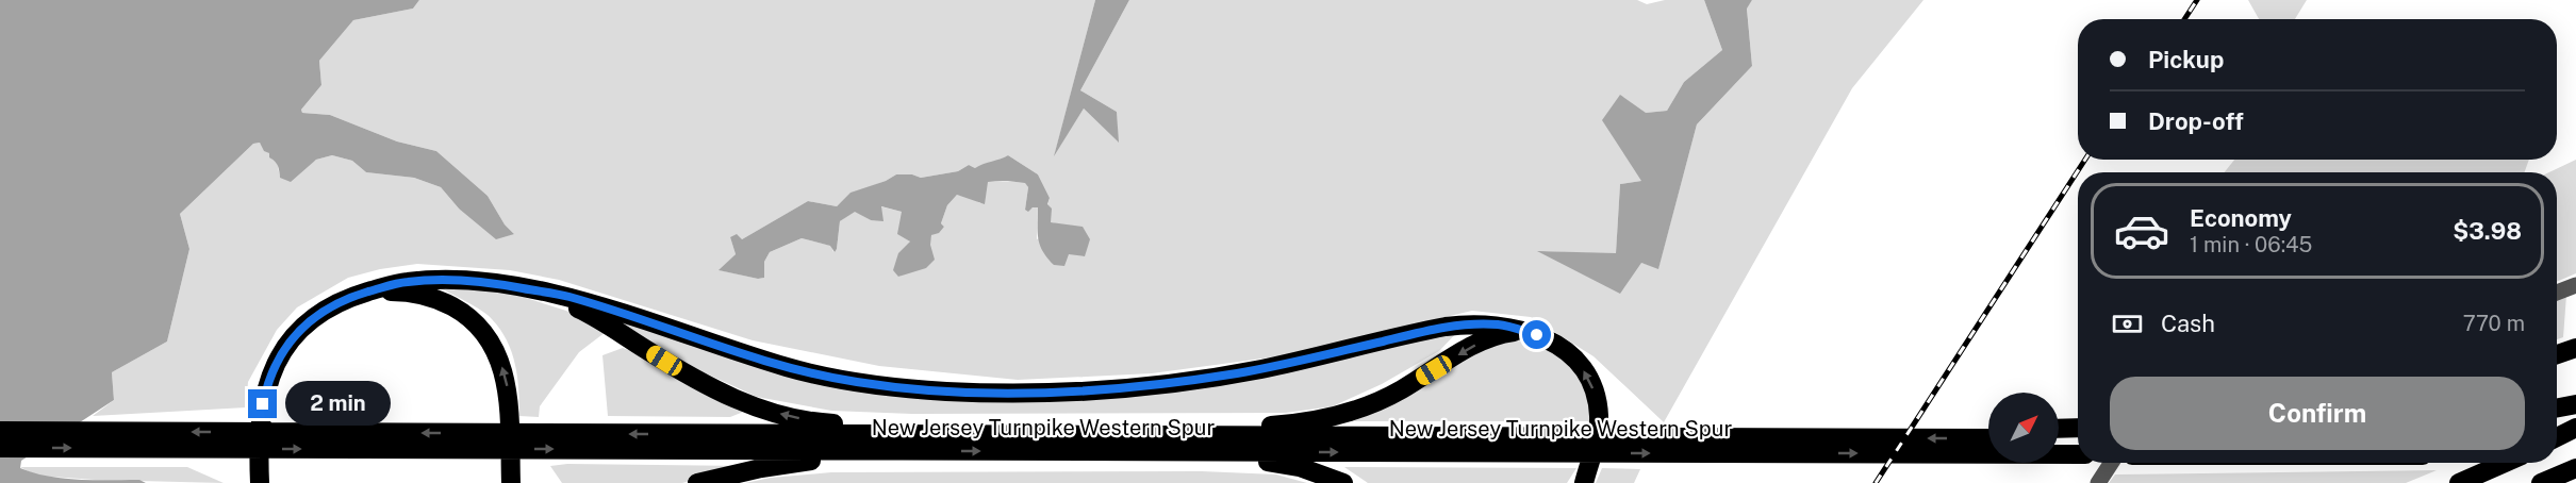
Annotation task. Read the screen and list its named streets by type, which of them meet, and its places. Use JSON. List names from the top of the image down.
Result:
{
  "streets": {
    "highway": ["New Jersey Turnpike Western Spur"]
  },
  "north": "top right",
  "page": {
    "banner": ["Pickup", "Drop-off"],
    "list": [
      {
        "name": "Economy",
        "note": "1 min · 06:45",
        "value": "$3.98"
      }
    ],
    "pay": ["Cash", "770 m"],
    "buttons": "Confirm",
    "bubble": "2 min"
  }
}
